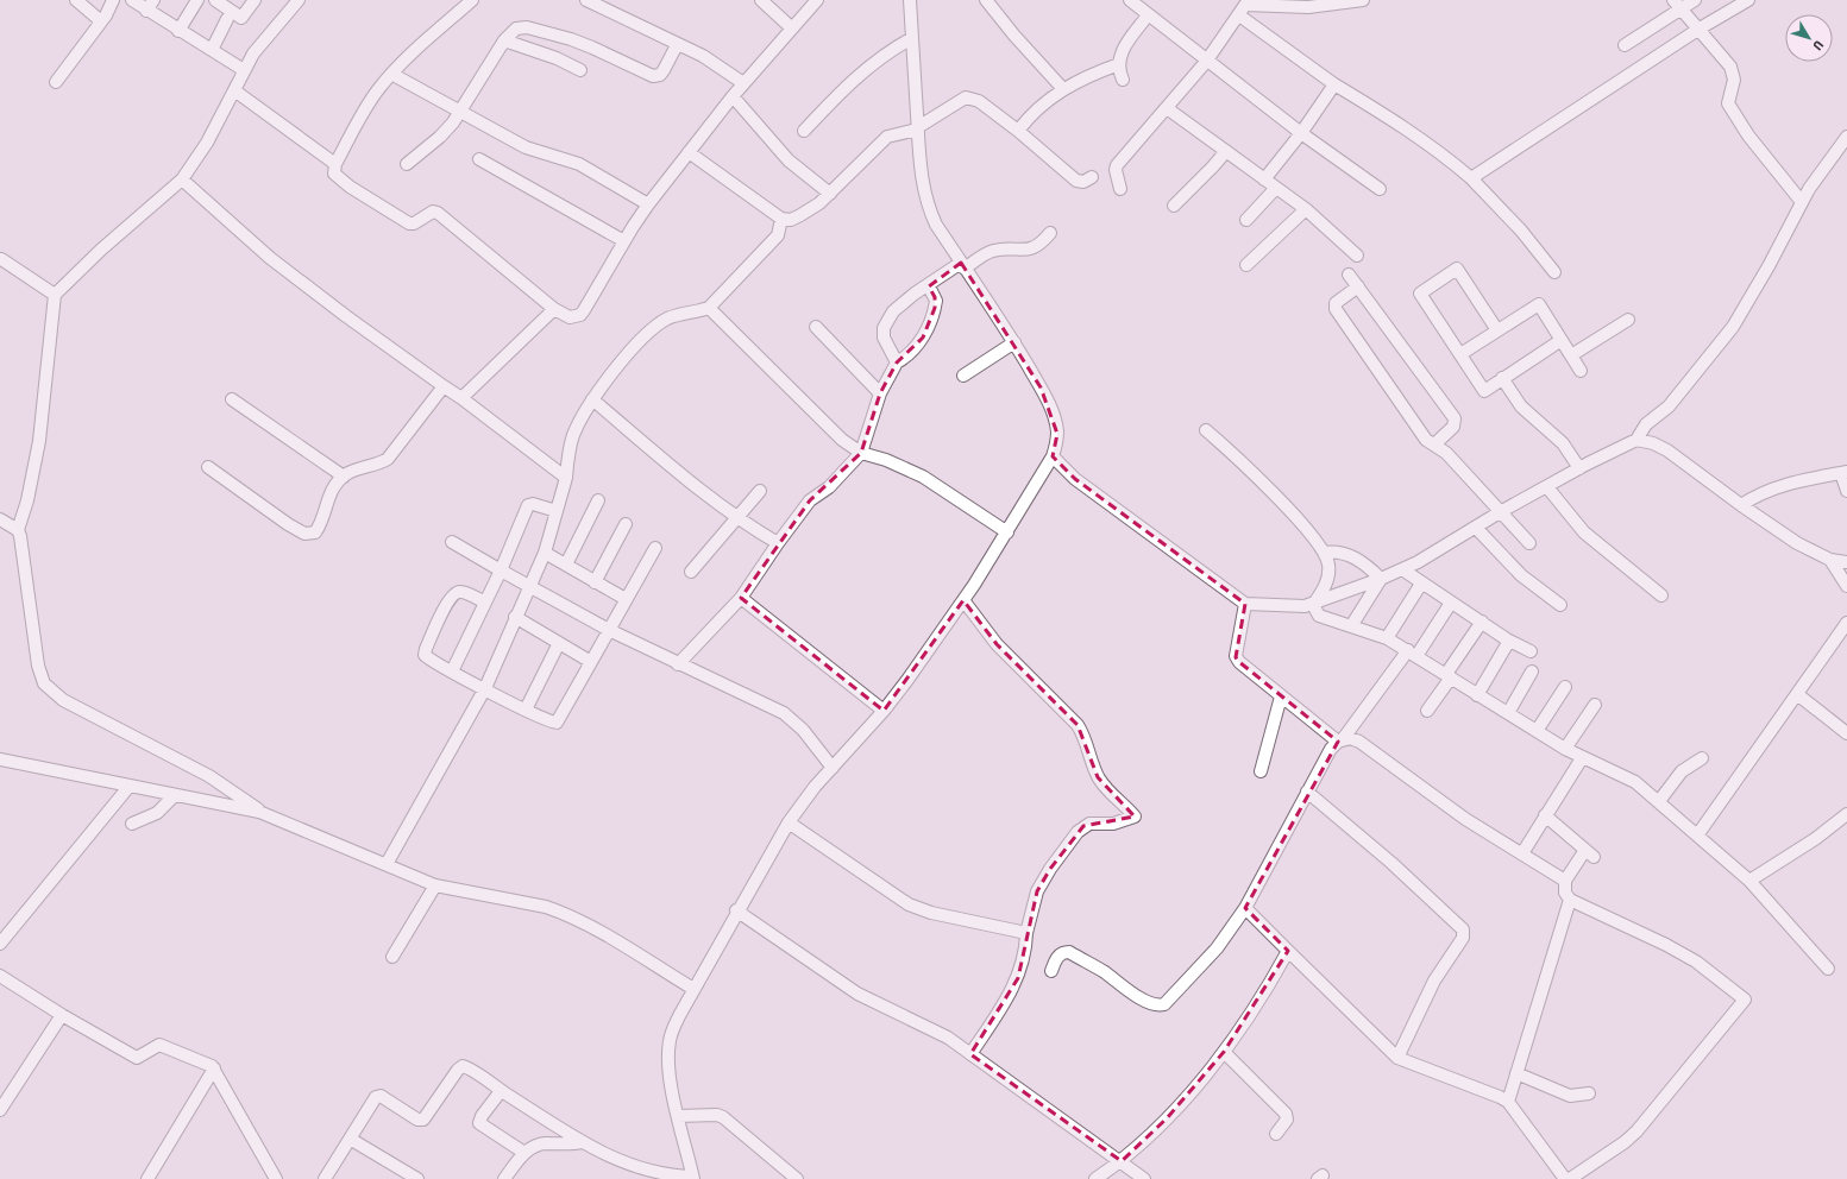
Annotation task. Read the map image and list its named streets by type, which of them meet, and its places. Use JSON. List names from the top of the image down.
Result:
{
  "north": "bottom right"
}
